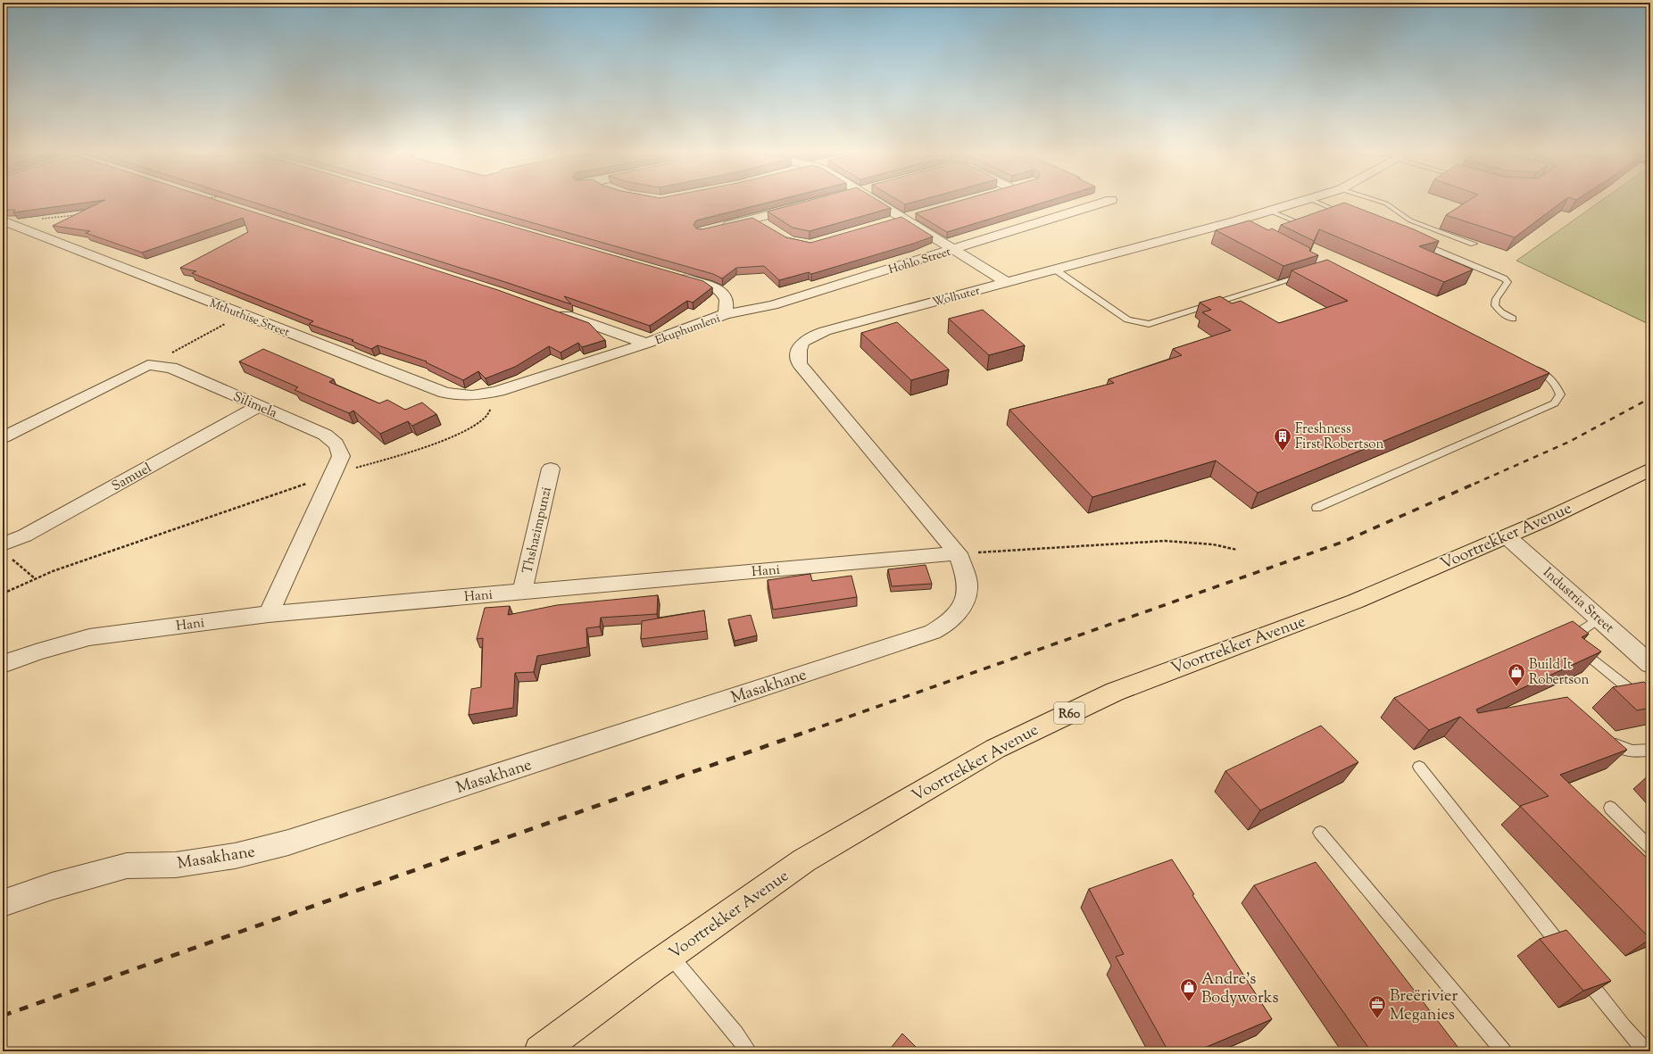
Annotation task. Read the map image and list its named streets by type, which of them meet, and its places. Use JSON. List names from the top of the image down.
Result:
{
  "streets": {
    "main road": ["Voortrekker Avenue", "R60"],
    "street": [
      "Hohlo Street",
      "Wolhuter",
      "Mthuthise Street",
      "Ekuphumleni",
      "Silimela",
      "Samuel",
      "Thshazimpunzi",
      "Hani",
      "Industria Street",
      "Masakhane"
    ]
  },
  "crossings": [
    ["Hohlo Street", "Ekuphumleni"],
    ["Wolhuter", "Hani"],
    ["Wolhuter", "Masakhane"],
    ["Mthuthise Street", "Ekuphumleni"],
    ["Silimela", "Samuel"],
    ["Silimela", "Hani"],
    ["Thshazimpunzi", "Hani"],
    ["Voortrekker Avenue", "Industria Street"]
  ],
  "places": {
    "building": ["Freshness First Robertson"],
    "shop": ["Build It Robertson", "Andre's Bodyworks"],
    "office": ["Breërivier Meganies"]
  }
}
